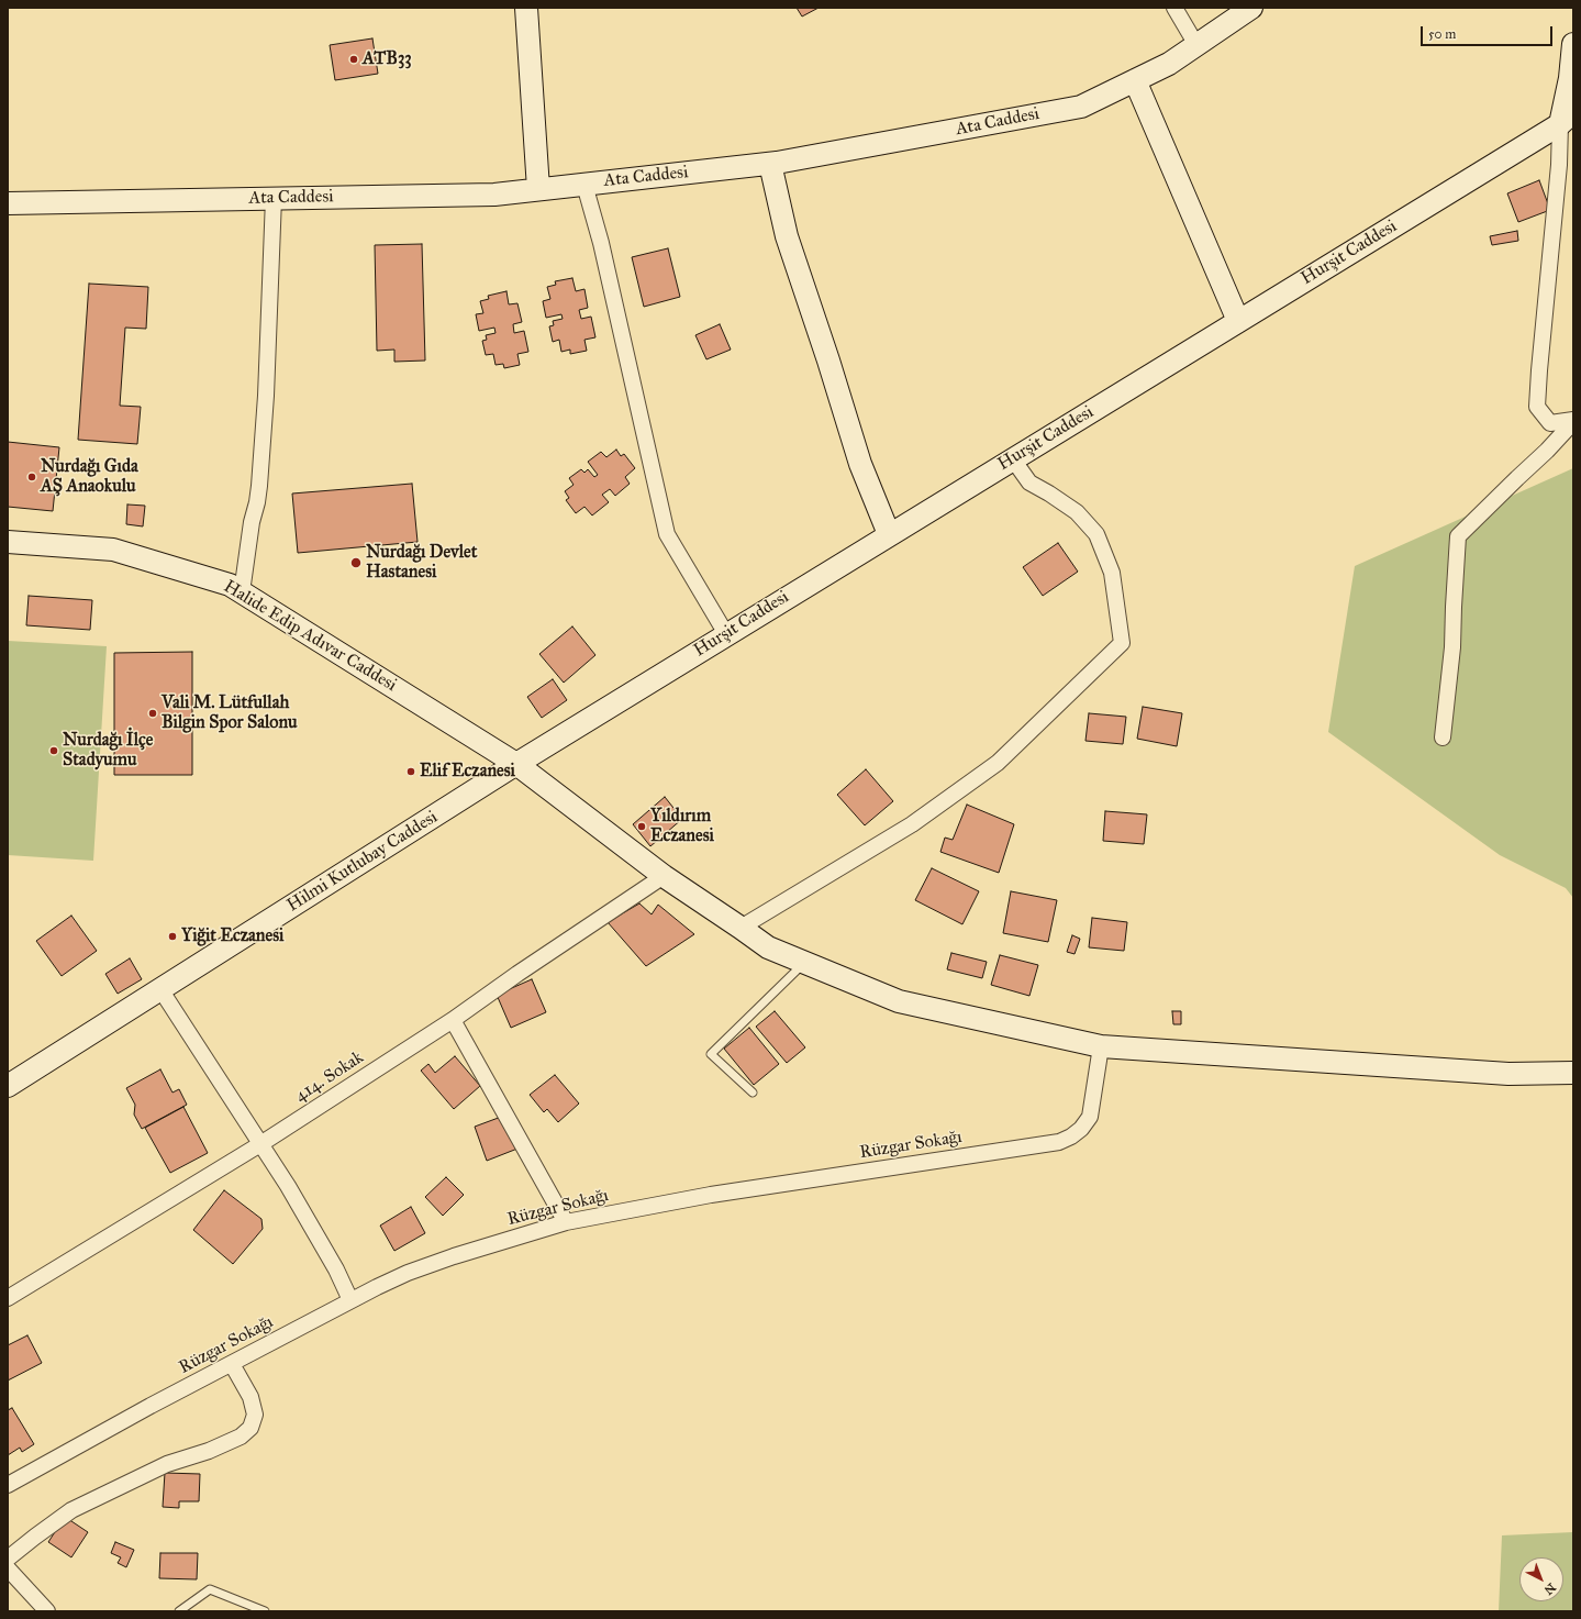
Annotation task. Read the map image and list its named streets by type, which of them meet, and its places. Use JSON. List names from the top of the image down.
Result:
{
  "streets": {
    "street": [
      "Ata Caddesi",
      "Hurşit Caddesi",
      "Halide Edip Adıvar Caddesi",
      "Hilmi Kutlubay Caddesi",
      "414. Sokak",
      "Rüzgar Sokağı"
    ]
  },
  "crossings": [
    ["Hurşit Caddesi", "Halide Edip Adıvar Caddesi"],
    ["Hurşit Caddesi", "Hilmi Kutlubay Caddesi"],
    ["Halide Edip Adıvar Caddesi", "Hilmi Kutlubay Caddesi"],
    ["Halide Edip Adıvar Caddesi", "414. Sokak"],
    ["Halide Edip Adıvar Caddesi", "Rüzgar Sokağı"]
  ],
  "places": [
    "ATB33",
    "Nurdağı Gıda AŞ Anaokulu",
    "Nurdağı Devlet Hastanesi",
    "Vali M. Lütfullah Bilgin Spor Salonu",
    "Nurdağı İlçe Stadyumu",
    "Elif Eczanesi",
    "Yıldırım Eczanesi",
    "Yiğit Eczanesi"
  ],
  "scale_bar": "50 m",
  "north": "bottom right"
}
